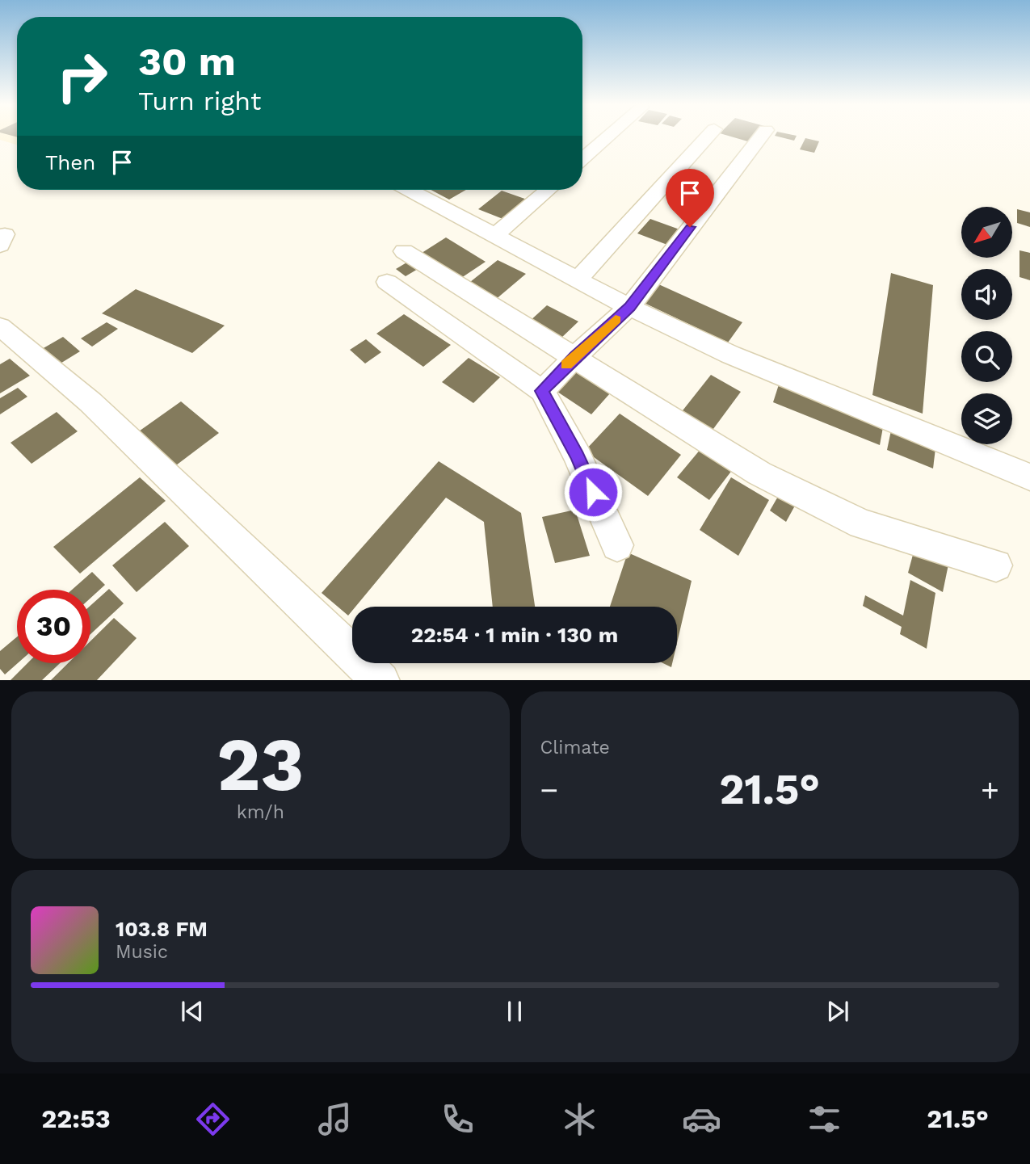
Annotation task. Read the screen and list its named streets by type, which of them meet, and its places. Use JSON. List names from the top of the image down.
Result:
{
  "north": "bottom left",
  "page": {
    "turn": ["30 m", "Turn right"],
    "then": "Then",
    "limit": "30",
    "trip": "22:54 · 1 min · 130 m",
    "tile": [
      ["23", "km/h"],
      "Climate"
    ],
    "heat": ["−", "21.5°", "+"],
    "song": ["103.8 FM", "Music"],
    "tabs": ["22:53", "21.5°"]
  }
}
